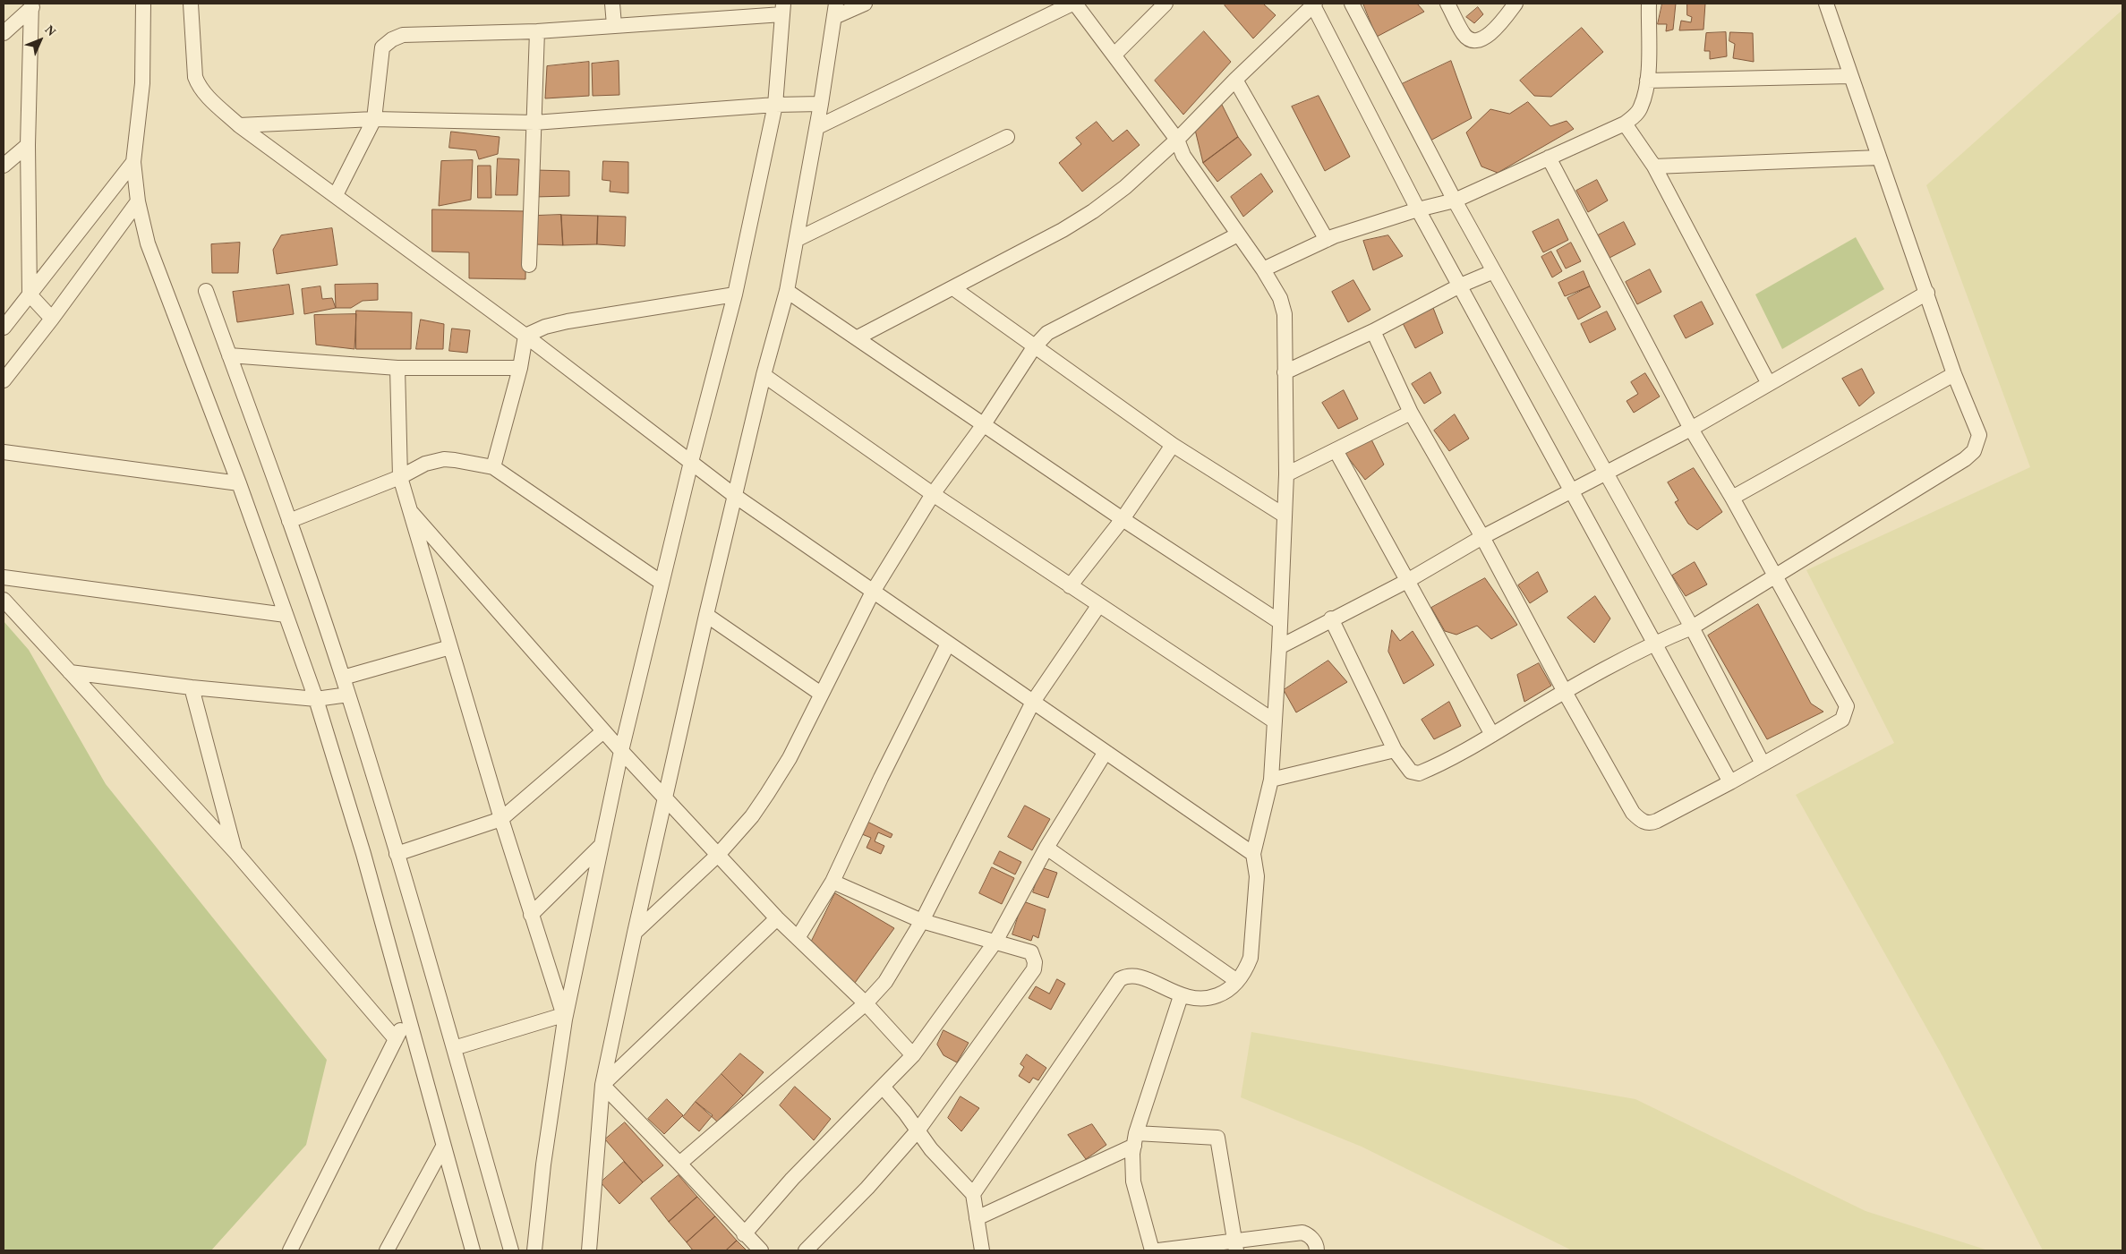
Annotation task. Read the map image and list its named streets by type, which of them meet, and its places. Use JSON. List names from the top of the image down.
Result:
{
  "north": "top right"
}
